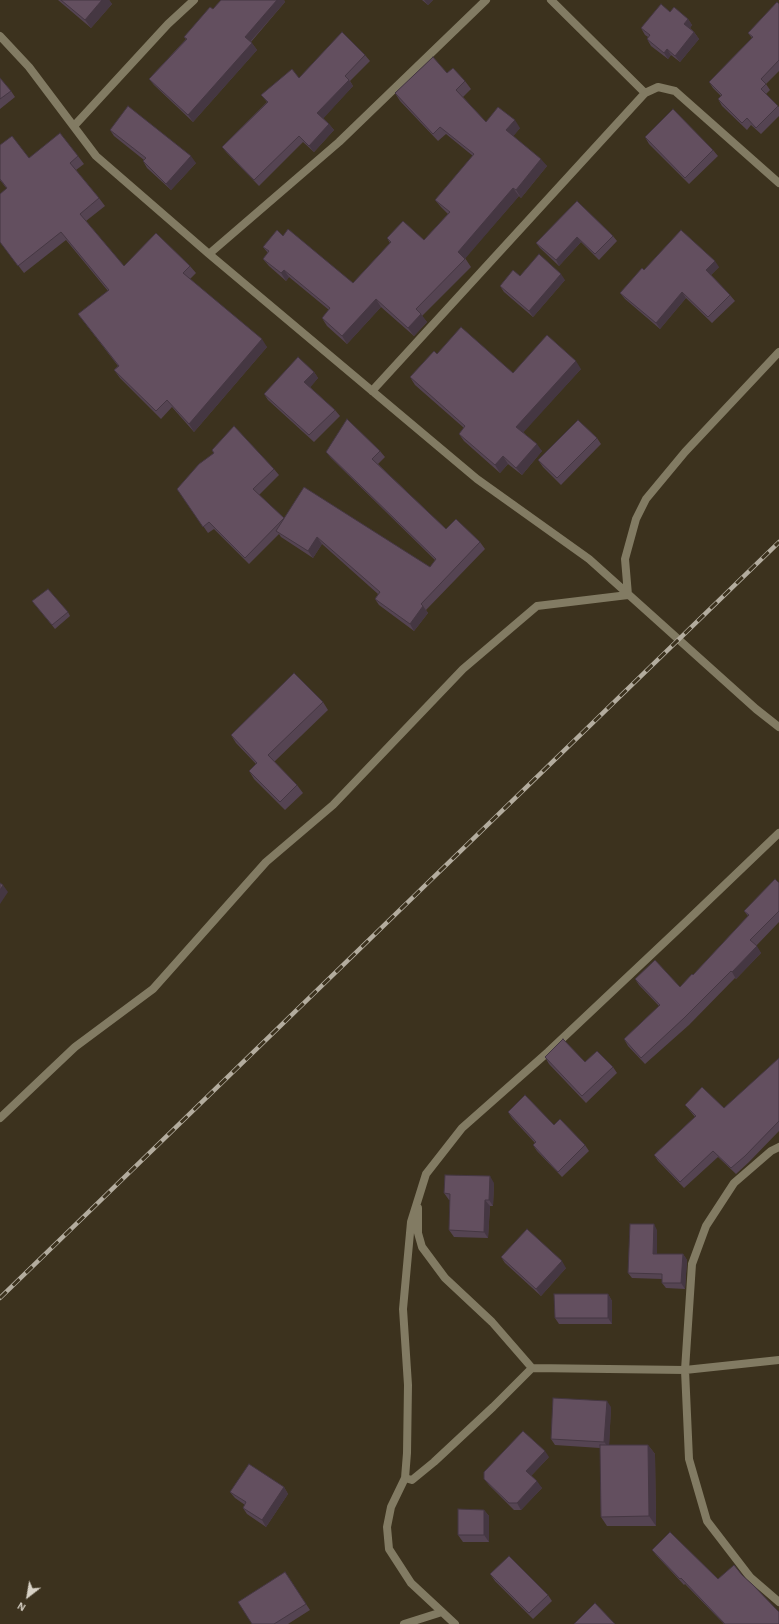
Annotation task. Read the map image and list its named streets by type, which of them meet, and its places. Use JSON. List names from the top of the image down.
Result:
{
  "north": "bottom left"
}
